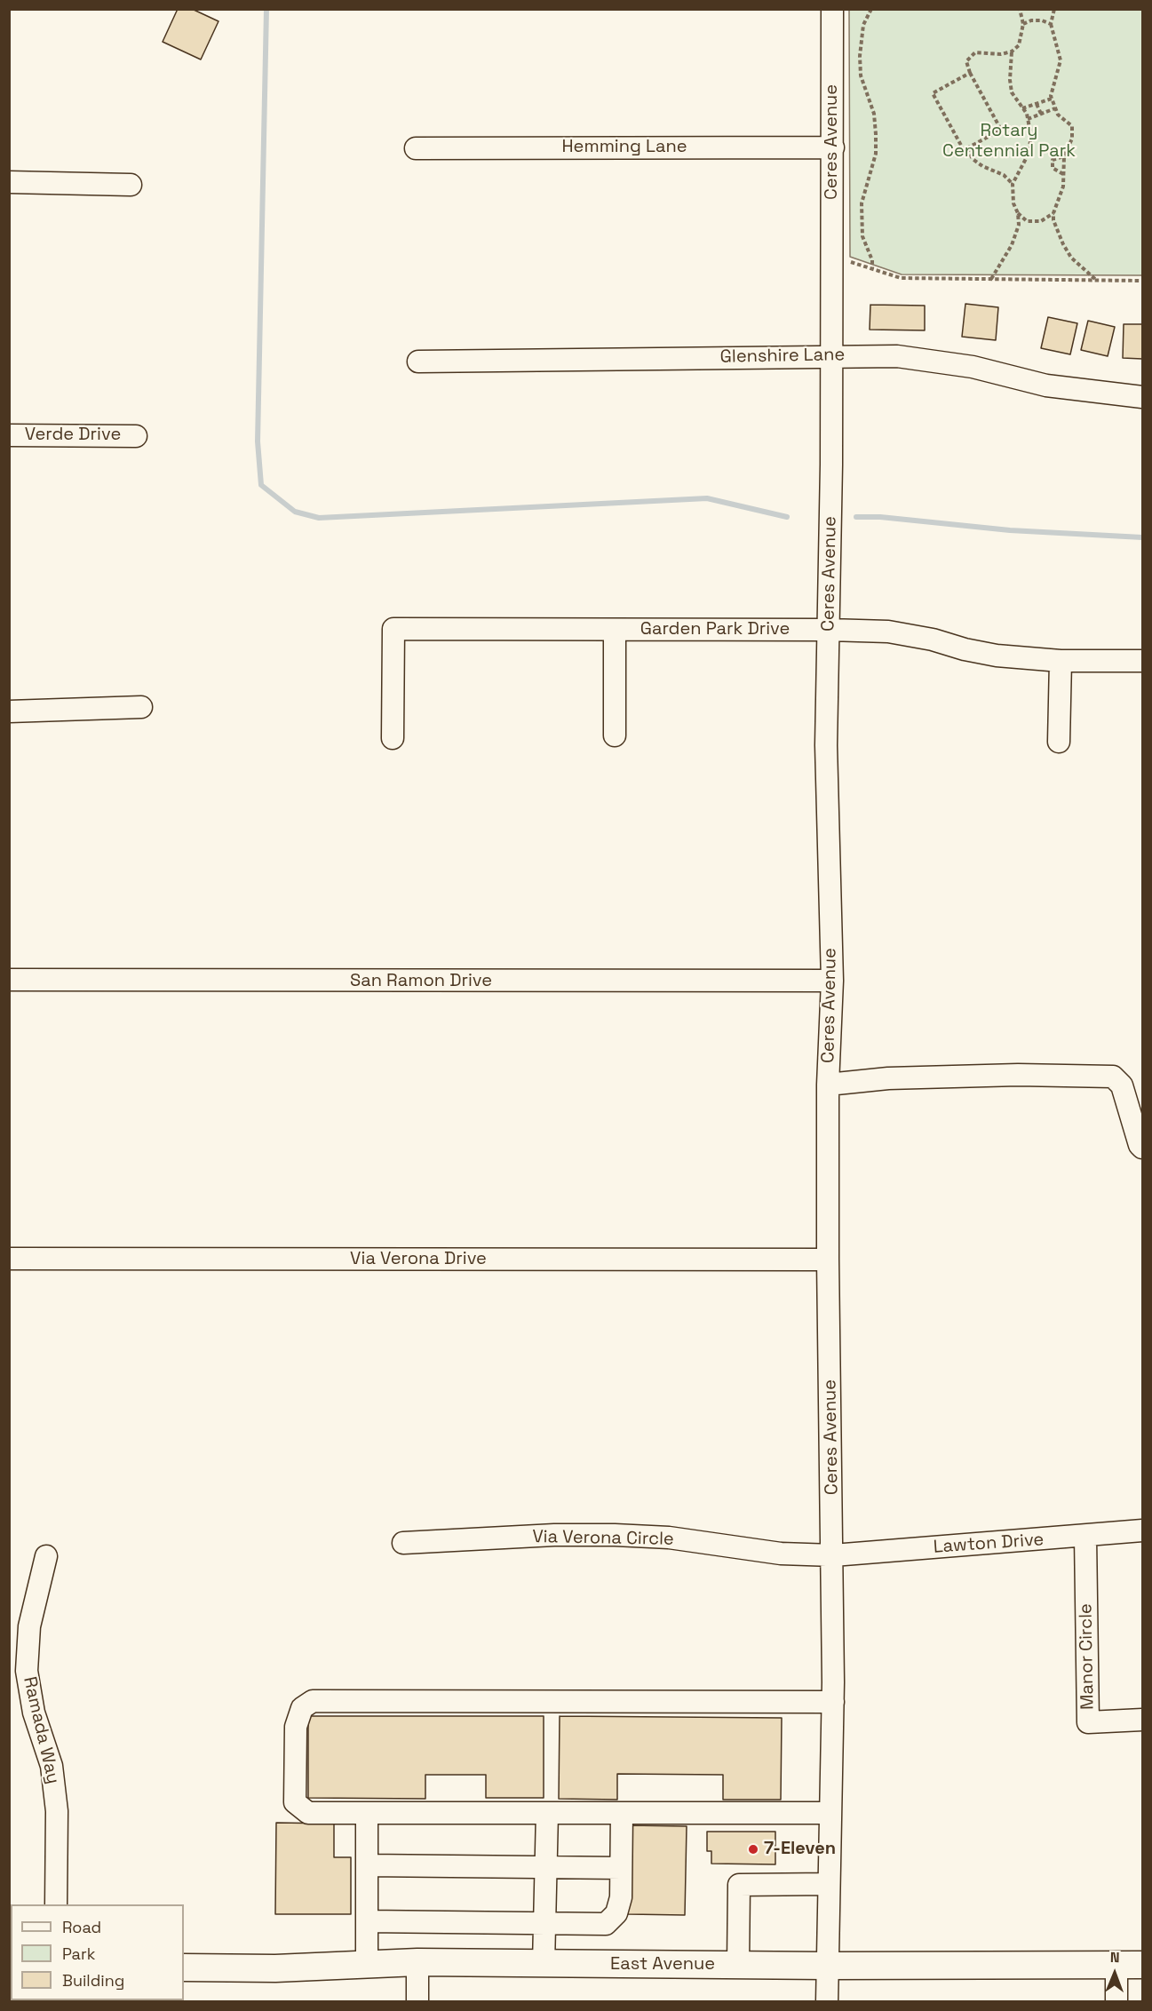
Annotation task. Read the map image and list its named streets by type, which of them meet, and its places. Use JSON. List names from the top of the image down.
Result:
{
  "streets": {
    "main road": ["East Avenue"],
    "street": [
      "Ceres Avenue",
      "Hemming Lane",
      "Glenshire Lane",
      "Verde Drive",
      "Garden Park Drive",
      "San Ramon Drive",
      "Via Verona Drive",
      "Via Verona Circle",
      "Lawton Drive",
      "Manor Circle",
      "Ramada Way"
    ]
  },
  "crossings": [
    ["Ceres Avenue", "Hemming Lane"],
    ["Ceres Avenue", "Glenshire Lane"],
    ["Ceres Avenue", "Garden Park Drive"],
    ["Ceres Avenue", "San Ramon Drive"],
    ["Ceres Avenue", "Via Verona Drive"],
    ["Ceres Avenue", "Via Verona Circle"],
    ["Ceres Avenue", "Lawton Drive"],
    ["Ceres Avenue", "East Avenue"],
    ["Via Verona Circle", "Lawton Drive"],
    ["Lawton Drive", "Manor Circle"]
  ],
  "parks": ["Rotary Centennial Park"],
  "places": ["7-Eleven"],
  "legend": ["Road", "Park", "Building"],
  "north": "top"
}
